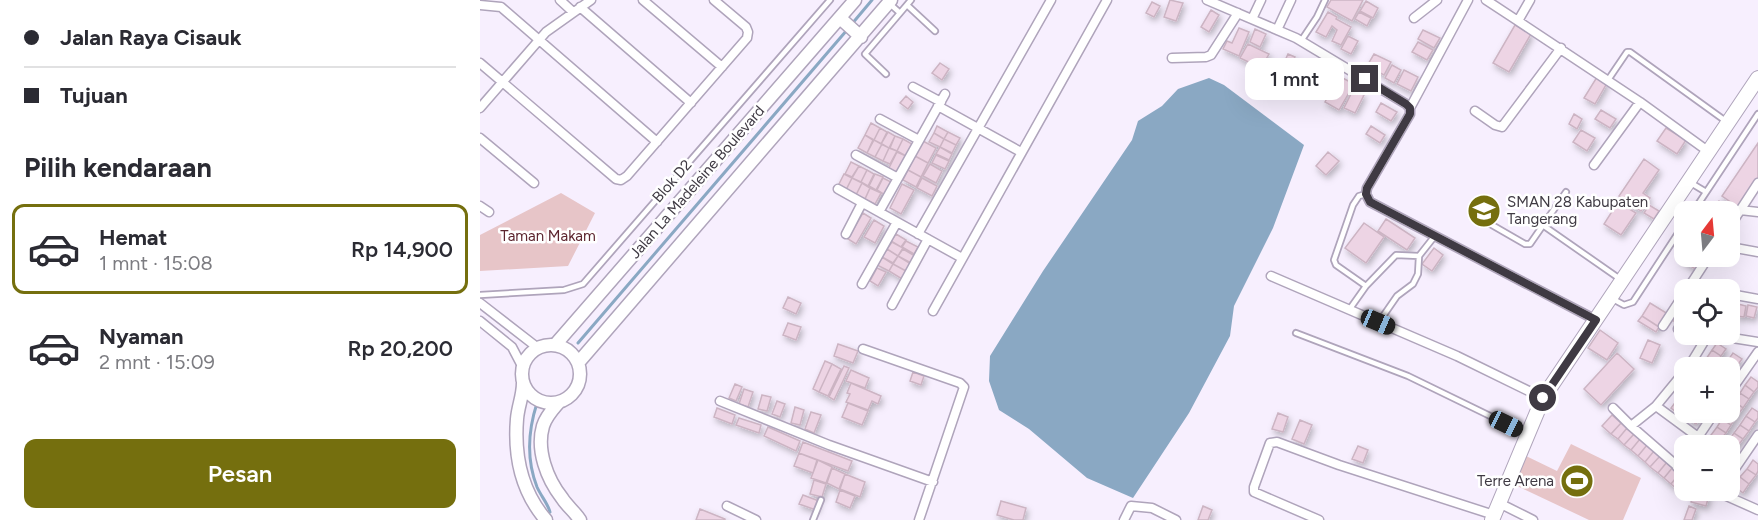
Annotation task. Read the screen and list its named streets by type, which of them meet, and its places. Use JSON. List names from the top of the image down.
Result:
{
  "streets": {
    "street": ["Jalan La Madeleine Boulevard"],
    "lane": ["Blok D2"]
  },
  "parks": ["Taman Makam"],
  "places": {
    "school or university": ["SMAN 28 Kabupaten Tangerang"],
    "sports": ["Terre Arena"]
  },
  "north": "top",
  "page": {
    "banner": ["Jalan Raya Cisauk", "Tujuan"],
    "bubble": "1 mnt",
    "heading": "Pilih kendaraan",
    "map_buttons": ["+", "−"],
    "list": [
      {
        "name": "Hemat",
        "note": "1 mnt · 15:08",
        "value": "Rp 14,900"
      },
      {
        "name": "Nyaman",
        "note": "2 mnt · 15:09",
        "value": "Rp 20,200"
      }
    ],
    "buttons": "Pesan"
  }
}
